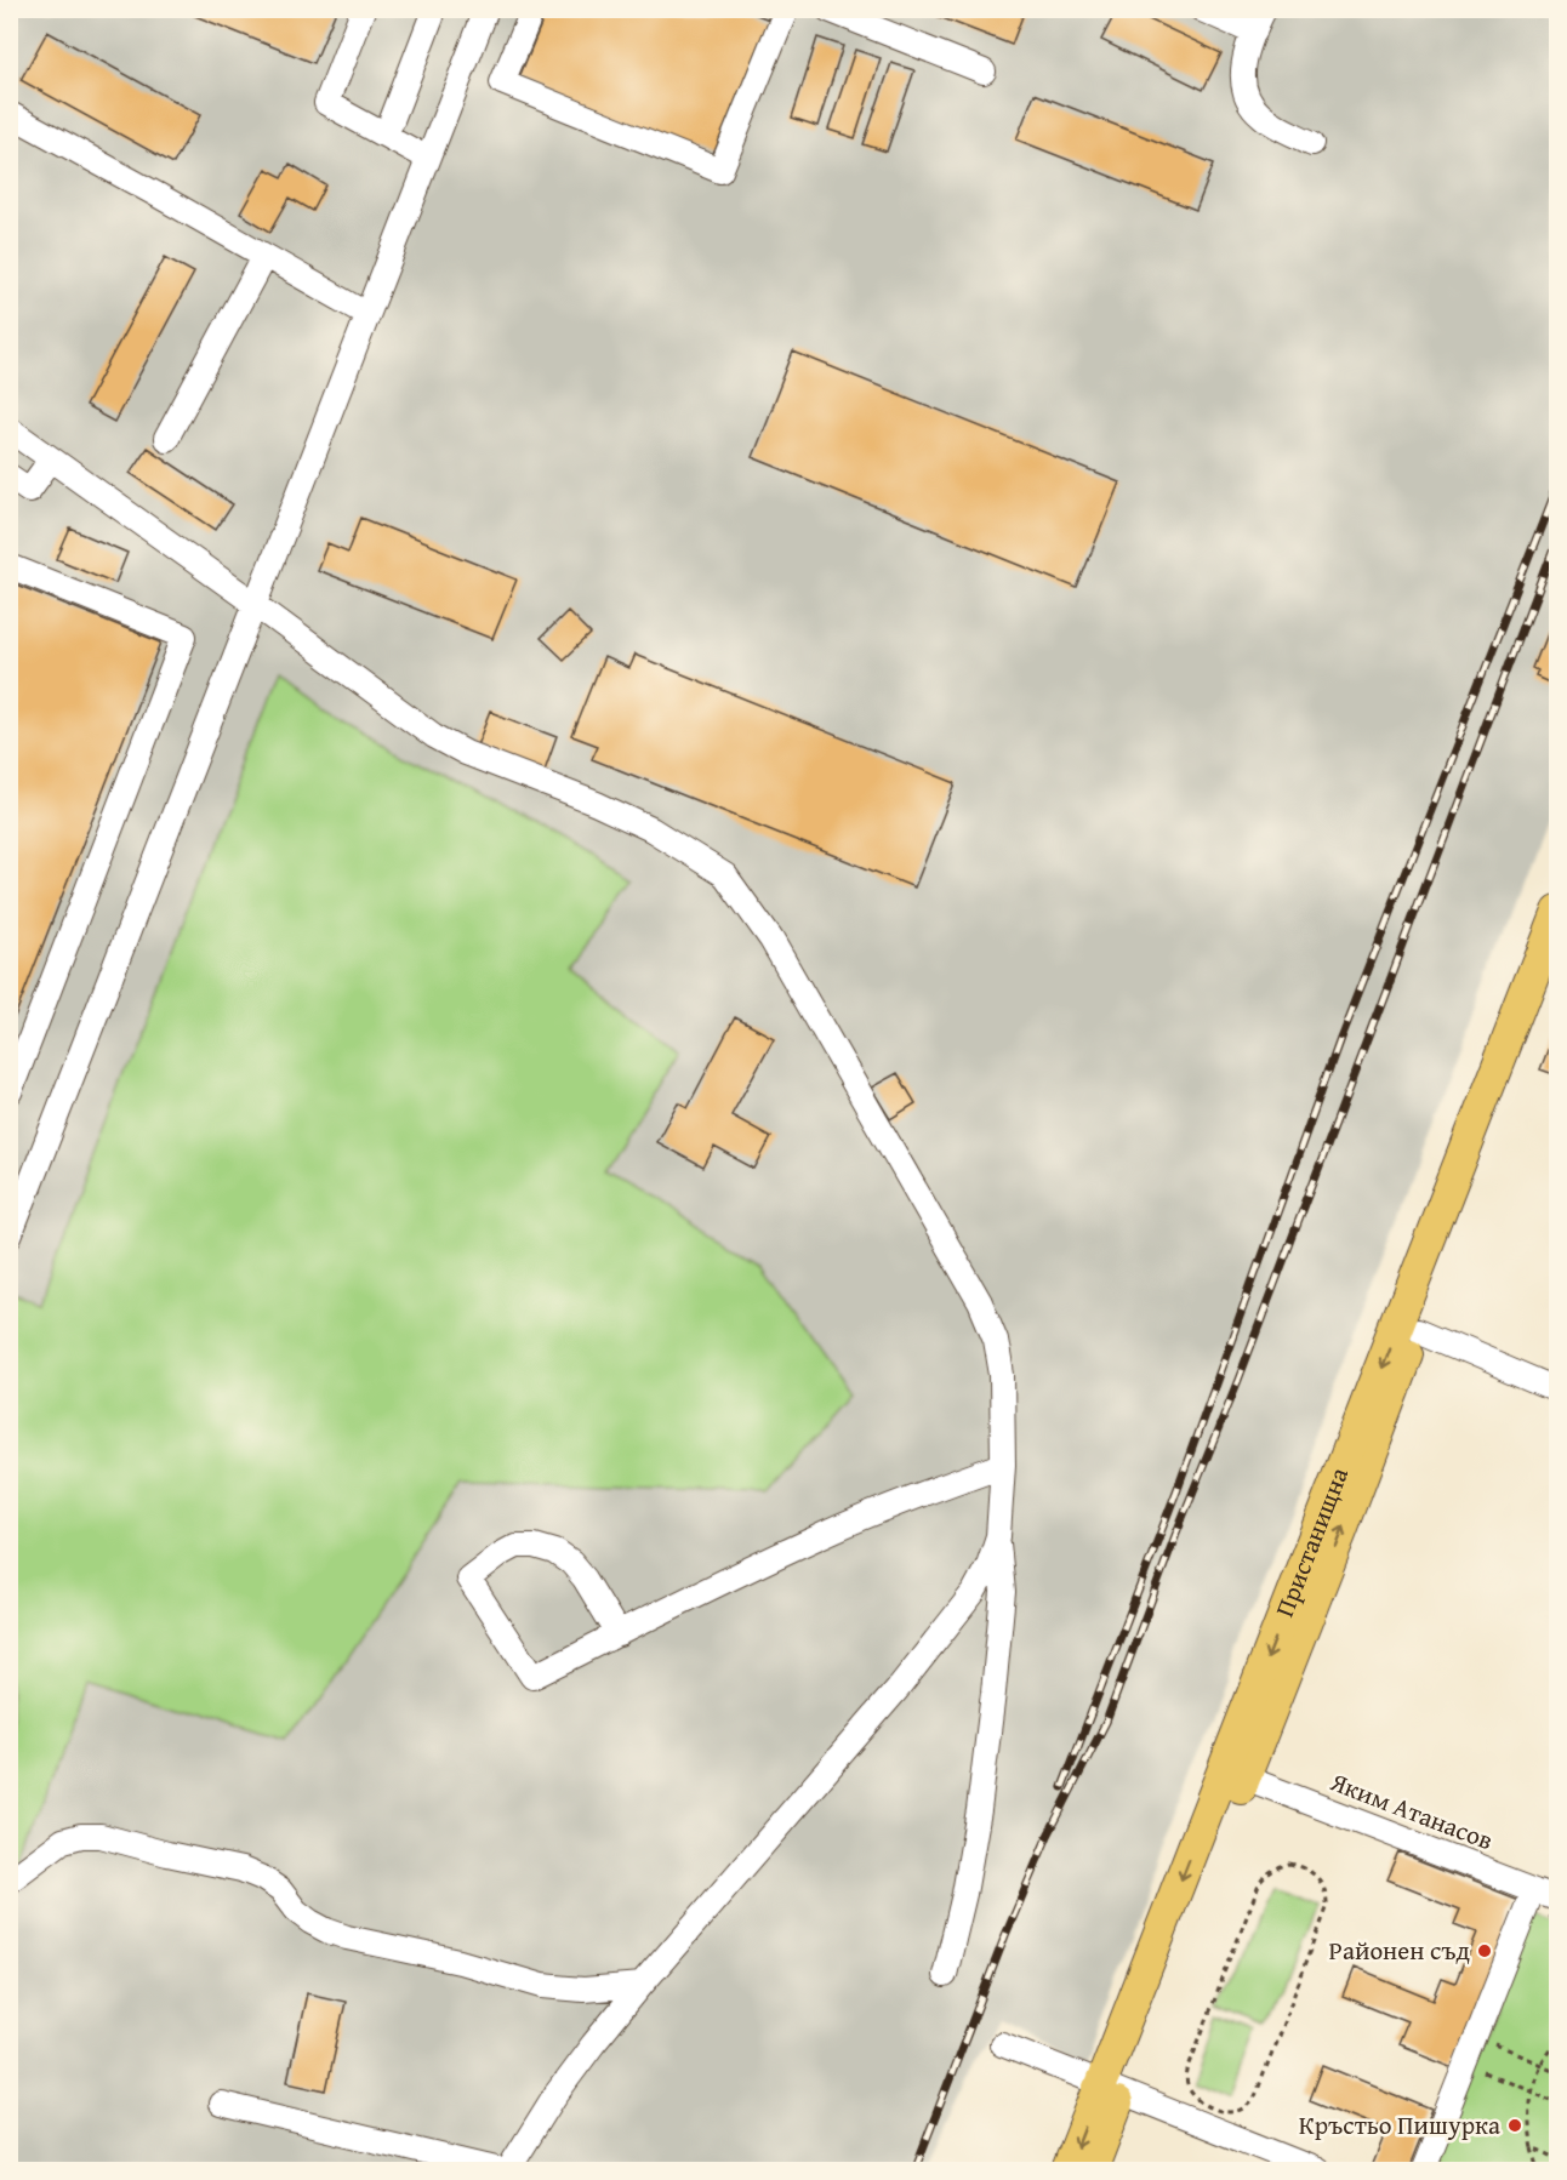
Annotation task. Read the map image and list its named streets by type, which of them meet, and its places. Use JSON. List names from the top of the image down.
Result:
{
  "streets": {
    "main road": ["Пристанищна"],
    "street": ["Яким Атанасов"]
  },
  "crossings": [
    ["Пристанищна", "Яким Атанасов"]
  ],
  "places": ["Районен съд", "Кръстьо Пишурка"]
}
